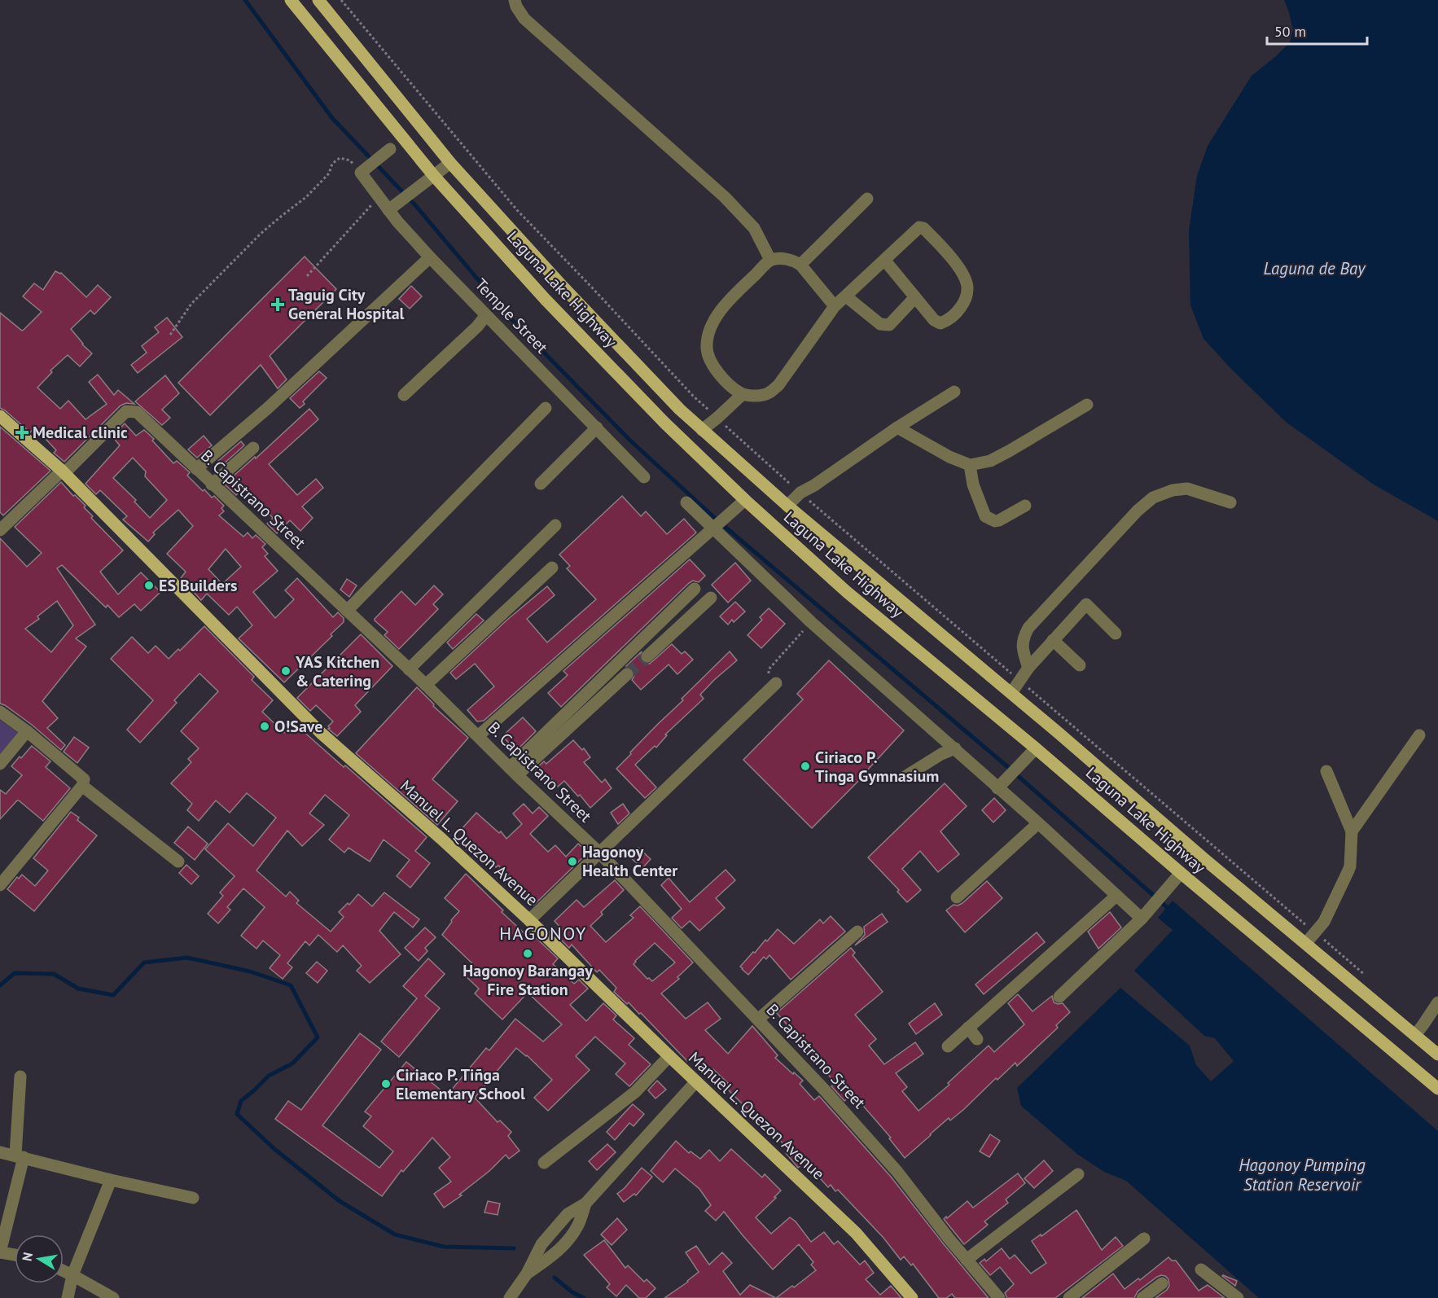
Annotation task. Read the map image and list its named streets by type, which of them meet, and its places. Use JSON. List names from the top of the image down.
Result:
{
  "streets": {
    "main road": ["Laguna Lake Highway", "Manuel L. Quezon Avenue"],
    "street": ["Temple Street", "B. Capistrano Street"]
  },
  "crossings": [
    ["B. Capistrano Street", "Manuel L. Quezon Avenue"]
  ],
  "districts": ["HAGONOY"],
  "water": ["Laguna de Bay", "Hagonoy Pumping Station Reservoir"],
  "places": {
    "health": ["Taguig City General Hospital", "Medical clinic"],
    "other": [
      "ES Builders",
      "YAS Kitchen & Catering",
      "O!Save",
      "Ciriaco P. Tinga Gymnasium",
      "Hagonoy Health Center",
      "Hagonoy Barangay Fire Station",
      "Ciriaco P. Tiñga Elementary School"
    ]
  },
  "scale_bar": "50 m",
  "north": "left"
}
